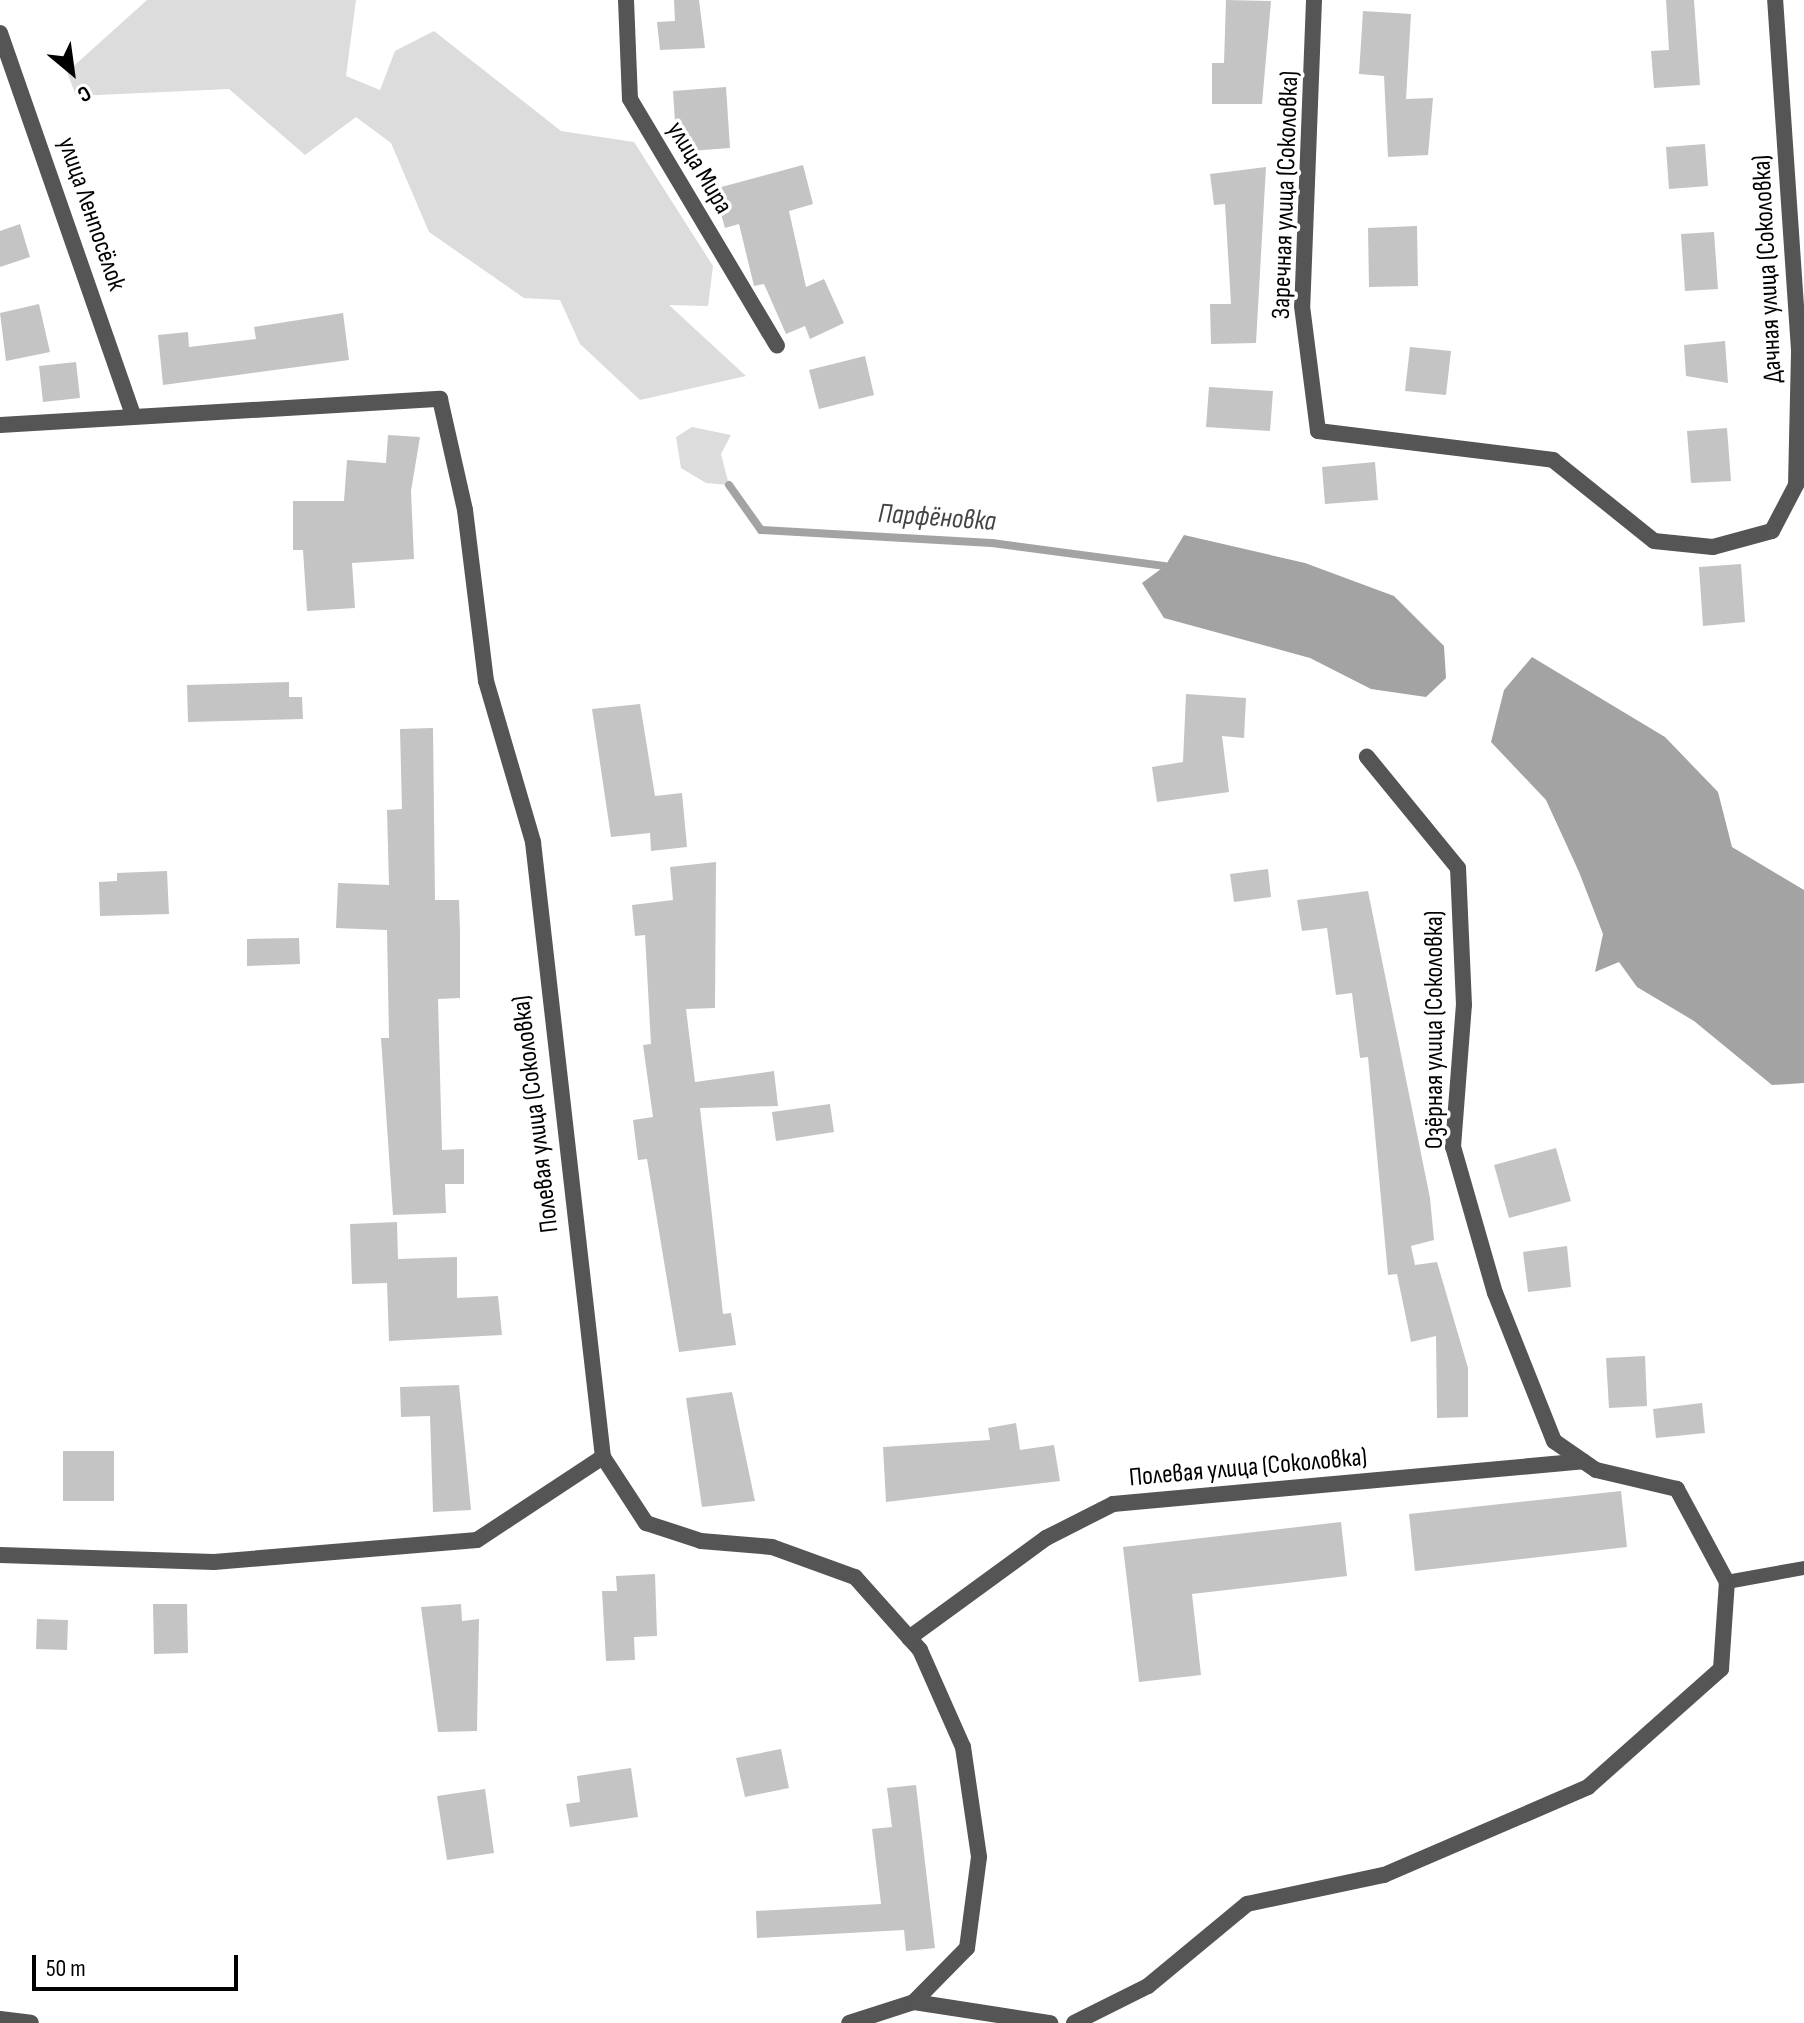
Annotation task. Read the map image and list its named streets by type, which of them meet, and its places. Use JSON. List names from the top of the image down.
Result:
{
  "streets": {
    "street": [
      "улица Мира",
      "Заречная улица (Соколовка)",
      "улица Ленпосёлок",
      "Дачная улица (Соколовка)",
      "Озёрная улица (Соколовка)",
      "Полевая улица (Соколовка)"
    ]
  },
  "crossings": [
    ["Заречная улица (Соколовка)", "Дачная улица (Соколовка)"],
    ["улица Ленпосёлок", "Полевая улица (Соколовка)"],
    ["Озёрная улица (Соколовка)", "Полевая улица (Соколовка)"]
  ],
  "water": ["Парфёновка"],
  "scale_bar": "50 m",
  "north": "bottom right"
}
